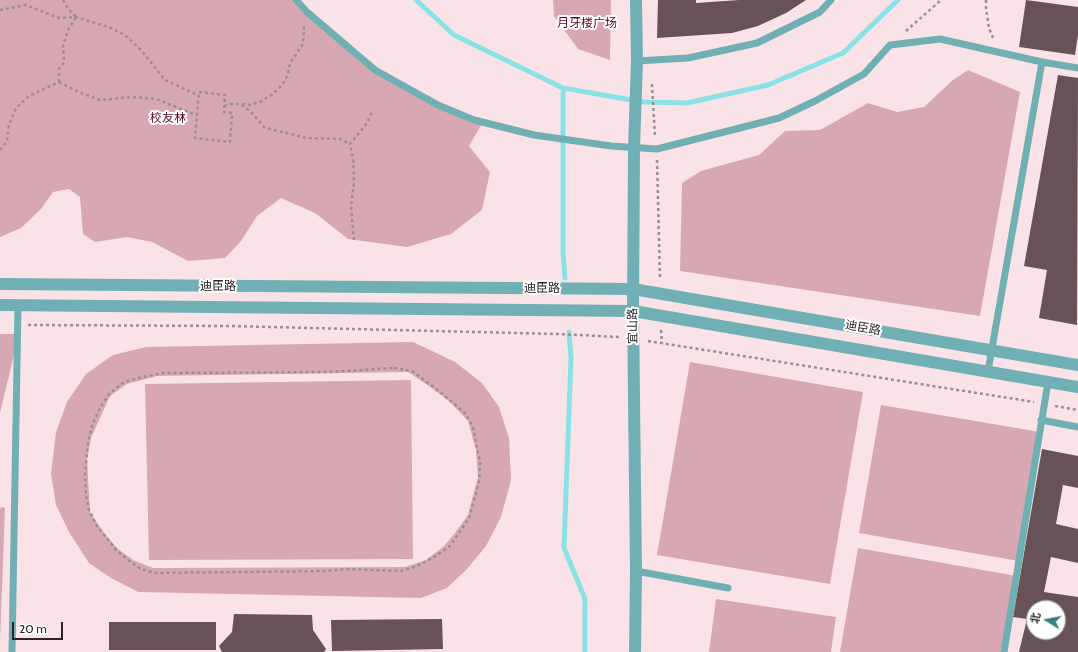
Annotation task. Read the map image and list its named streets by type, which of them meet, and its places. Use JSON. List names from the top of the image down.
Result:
{
  "streets": {
    "street": ["迪臣路", "宜山路"]
  },
  "crossings": [
    ["迪臣路", "宜山路"]
  ],
  "parks": ["月牙楼广场", "校友林"],
  "scale_bar": "20 m",
  "north": "left"
}
